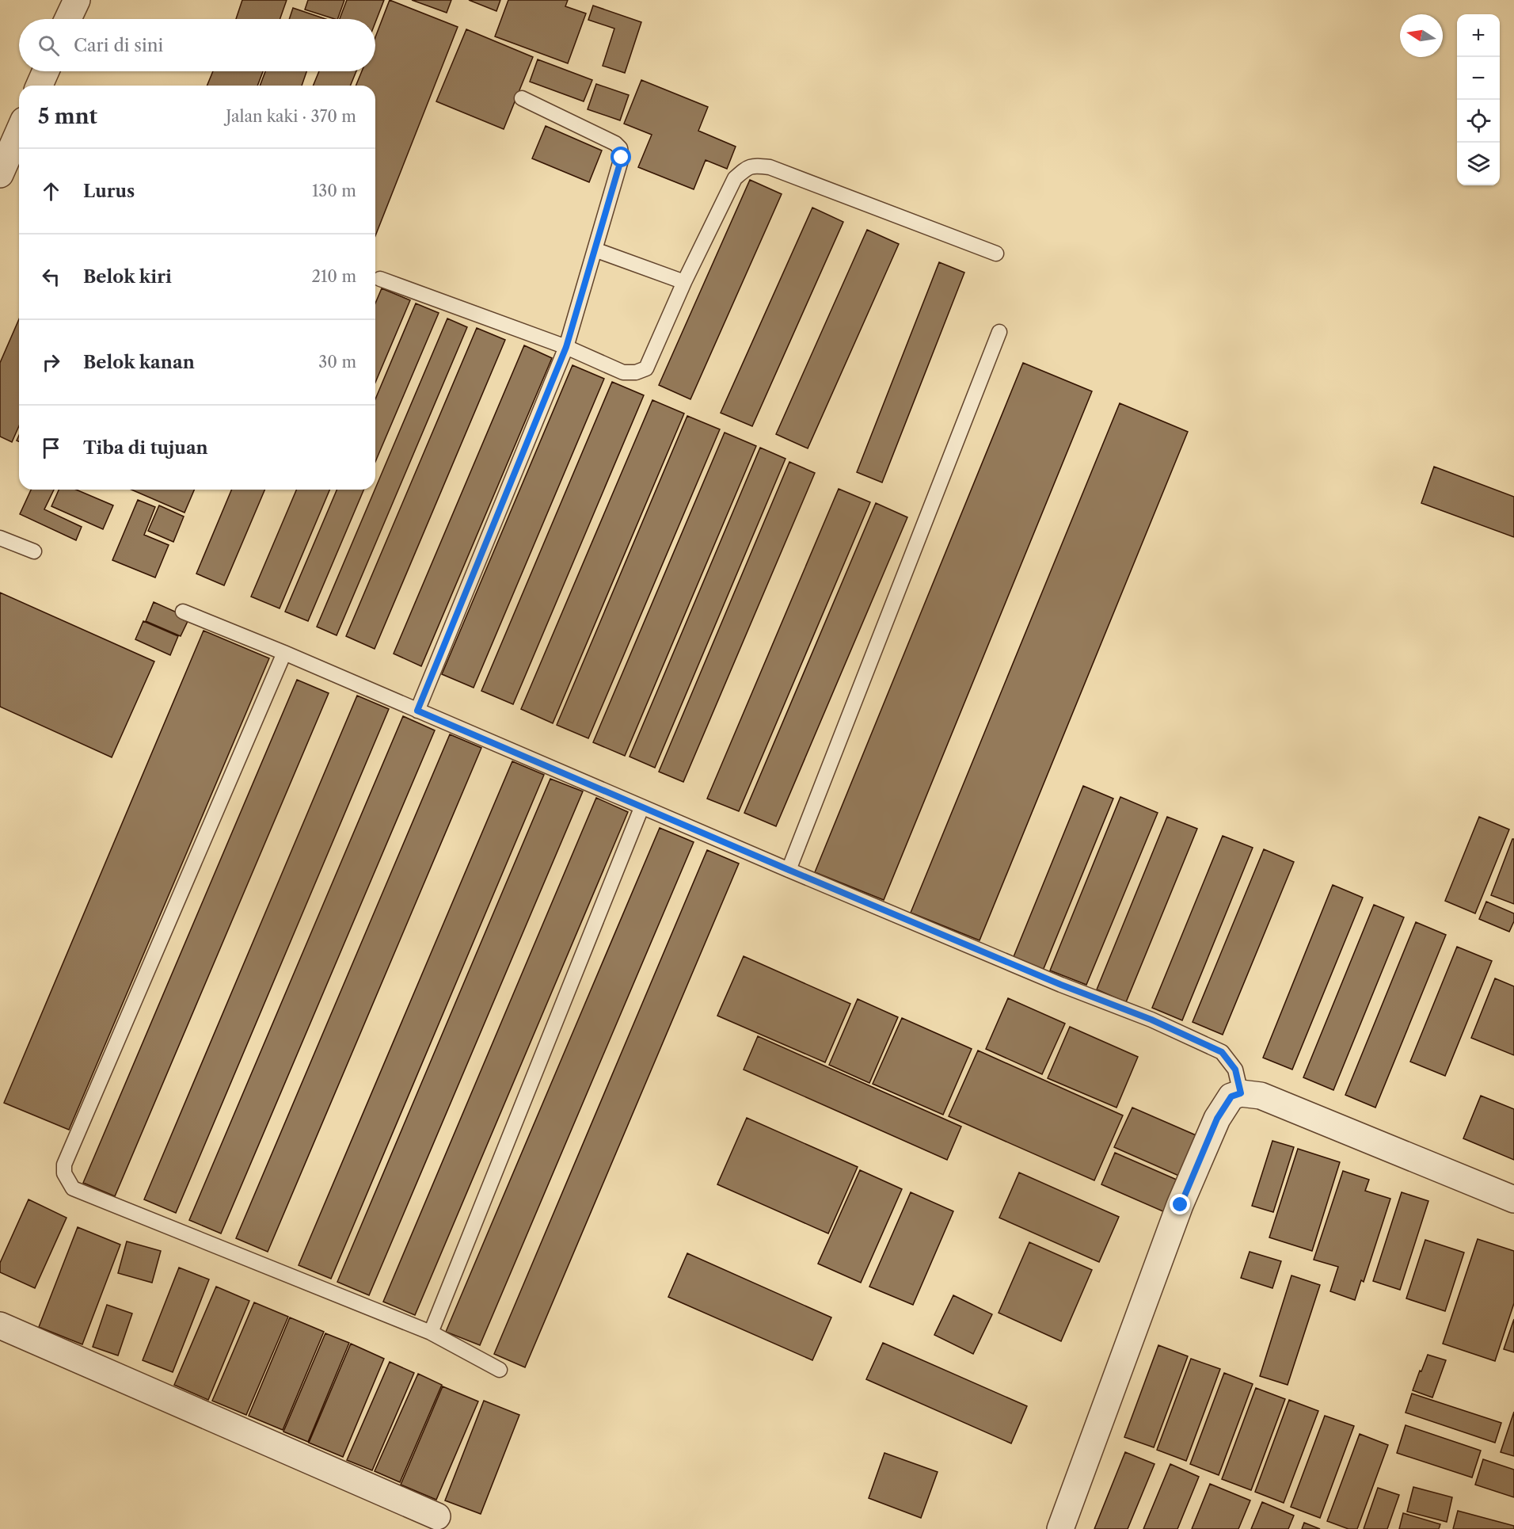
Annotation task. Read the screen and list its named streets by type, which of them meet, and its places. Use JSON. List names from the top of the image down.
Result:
{
  "north": "left",
  "page": {
    "map_buttons": ["+", "−"],
    "search": "Cari di sini",
    "heading": ["5 mnt", "Jalan kaki · 370 m"],
    "list": [
      ["Lurus", "130 m"],
      ["Belok kiri", "210 m"],
      ["Belok kanan", "30 m"],
      "Tiba di tujuan"
    ]
  }
}
